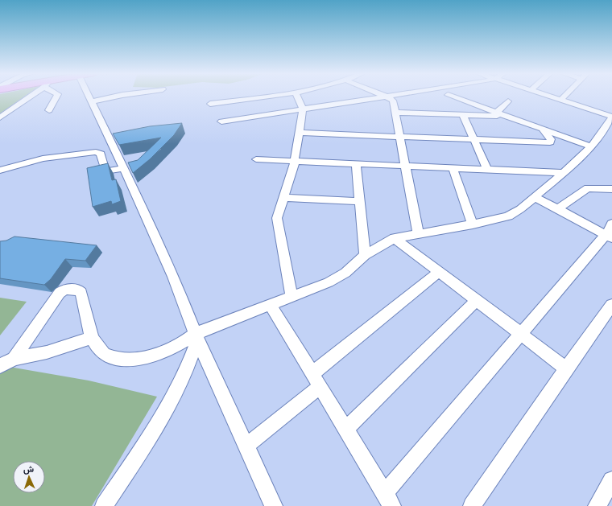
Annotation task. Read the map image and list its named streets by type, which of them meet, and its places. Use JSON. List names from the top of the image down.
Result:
{
  "north": "top"
}
